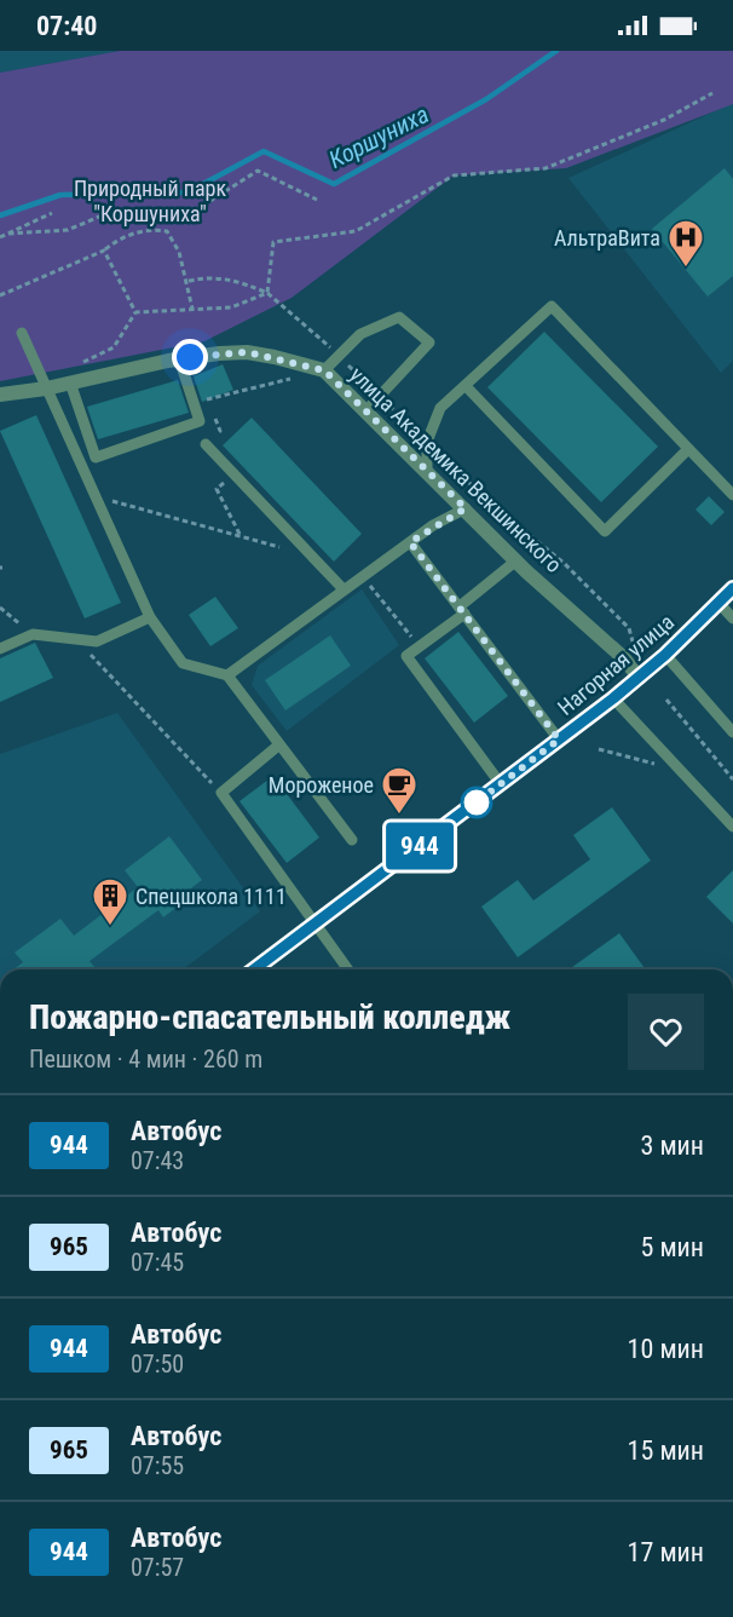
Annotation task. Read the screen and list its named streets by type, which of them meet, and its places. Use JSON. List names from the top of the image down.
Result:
{
  "streets": {
    "street": ["улица Академика Векшинского", "Нагорная улица"]
  },
  "crossings": [
    ["улица Академика Векшинского", "Нагорная улица"]
  ],
  "water": ["Коршуниха"],
  "parks": ["Природный парк \"Коршуниха\""],
  "places": {
    "hospital": ["АльтраВита"],
    "cafe": ["Мороженое"],
    "building": ["Спецшкола 1111"]
  },
  "lines": ["bus line 944"],
  "page": {
    "status": "07:40",
    "on_map": "944",
    "heading": ["Пожарно-спасательный колледж", "Пешком · 4 мин · 260 m"],
    "list": [
      {
        "mark": "944",
        "name": "Автобус",
        "note": "07:43",
        "value": "3 мин"
      },
      {
        "mark": "965",
        "name": "Автобус",
        "note": "07:45",
        "value": "5 мин"
      },
      {
        "mark": "944",
        "name": "Автобус",
        "note": "07:50",
        "value": "10 мин"
      },
      {
        "mark": "965",
        "name": "Автобус",
        "note": "07:55",
        "value": "15 мин"
      },
      {
        "mark": "944",
        "name": "Автобус",
        "note": "07:57",
        "value": "17 мин"
      }
    ]
  }
}
